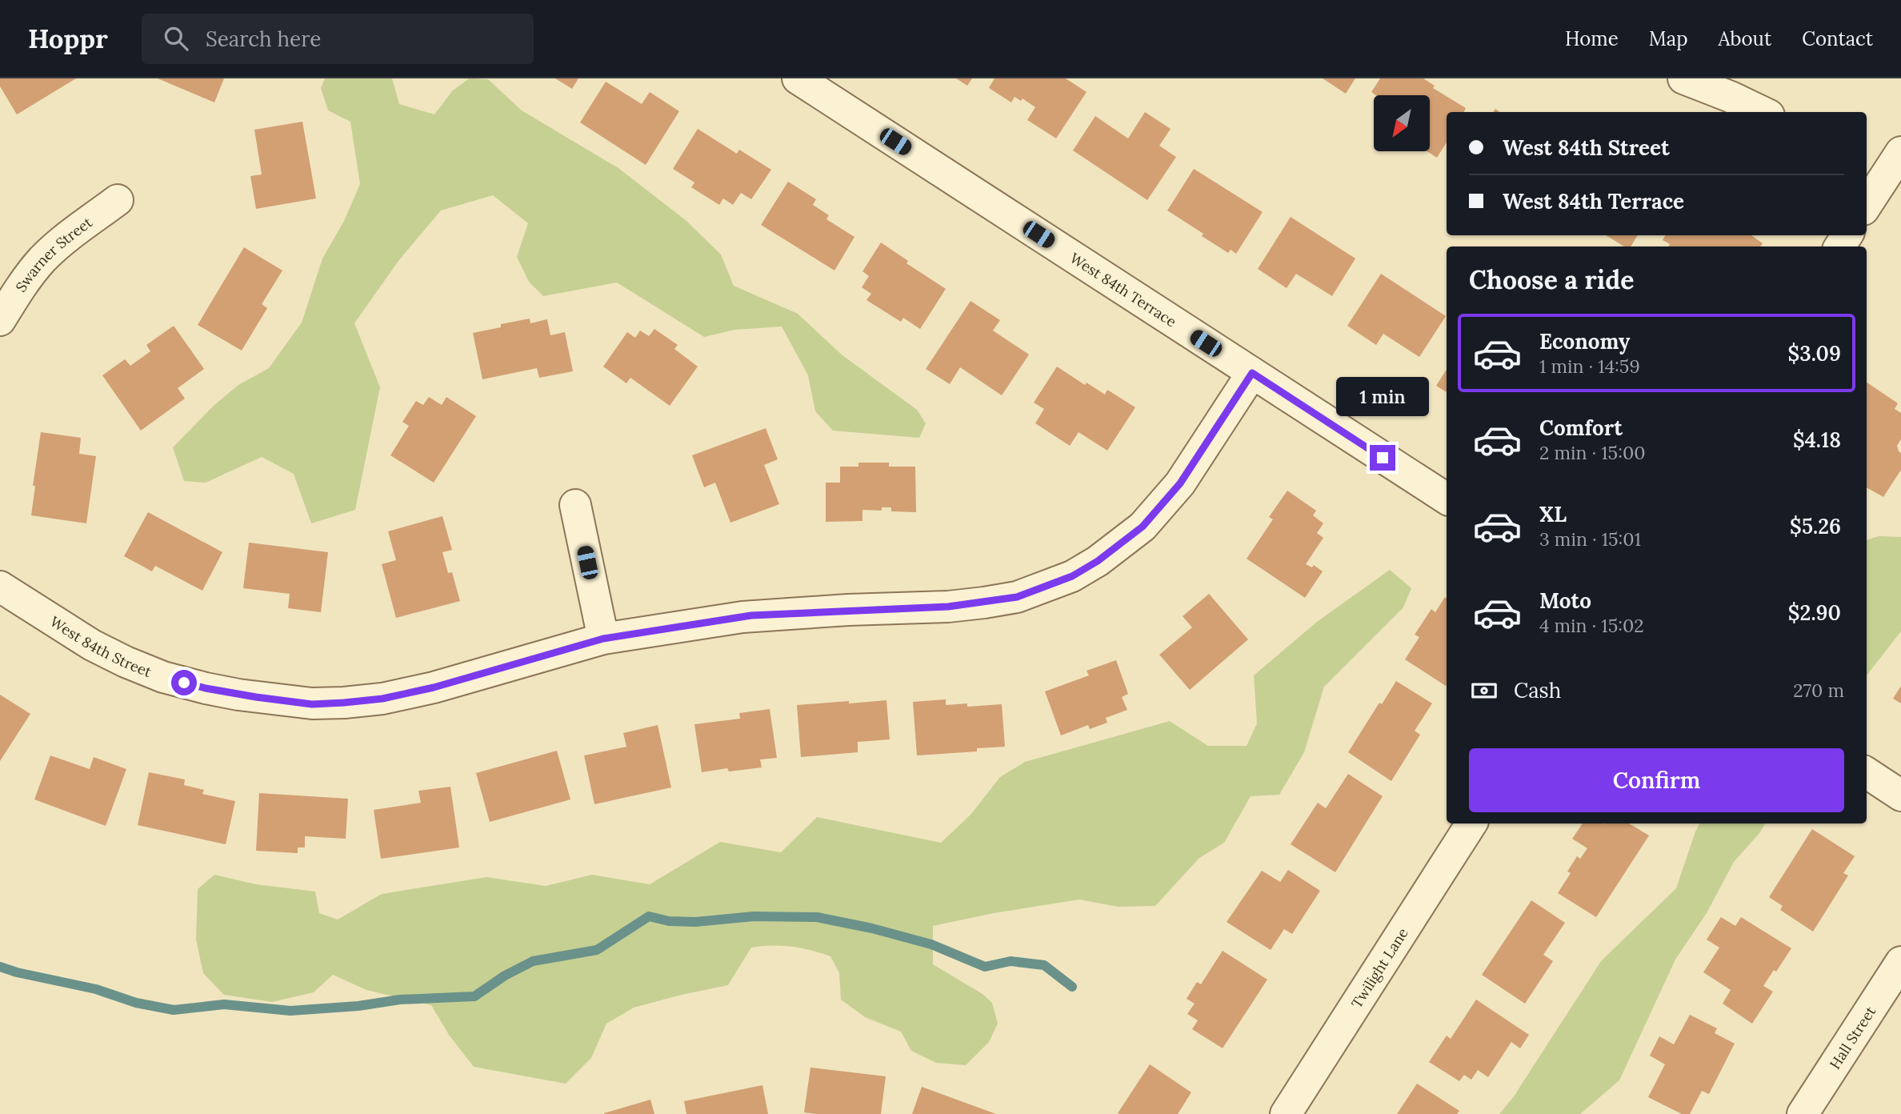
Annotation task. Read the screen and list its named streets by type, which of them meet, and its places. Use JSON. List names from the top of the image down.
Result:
{
  "streets": {
    "street": [
      "Swarner Street",
      "West 84th Terrace",
      "West 84th Street",
      "Twilight Lane",
      "Hall Street"
    ]
  },
  "crossings": [
    ["West 84th Terrace", "West 84th Street"]
  ],
  "north": "bottom left",
  "page": {
    "header": "Hoppr",
    "search": "Search here",
    "nav": [
      "Home",
      "Map",
      "About",
      "Contact"
    ],
    "banner": ["West 84th Street", "West 84th Terrace"],
    "heading": "Choose a ride",
    "list": [
      {
        "name": "Economy",
        "note": "1 min · 14:59",
        "value": "$3.09"
      },
      {
        "name": "Comfort",
        "note": "2 min · 15:00",
        "value": "$4.18"
      },
      {
        "name": "XL",
        "note": "3 min · 15:01",
        "value": "$5.26"
      },
      {
        "name": "Moto",
        "note": "4 min · 15:02",
        "value": "$2.90"
      }
    ],
    "bubble": "1 min",
    "pay": ["Cash", "270 m"],
    "buttons": "Confirm"
  }
}
